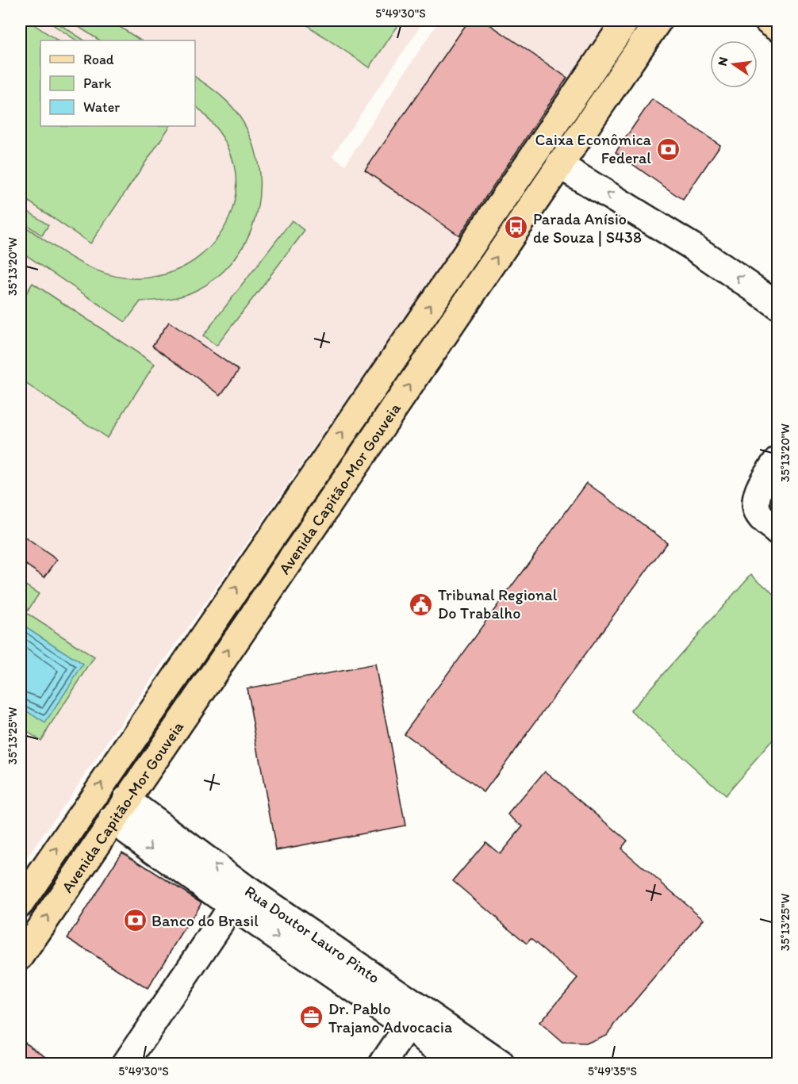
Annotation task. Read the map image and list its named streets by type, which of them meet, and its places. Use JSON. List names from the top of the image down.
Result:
{
  "streets": {
    "main road": ["Avenida Capitão-Mor Gouveia"],
    "street": ["Rua Doutor Lauro Pinto"]
  },
  "crossings": [
    ["Avenida Capitão-Mor Gouveia", "Rua Doutor Lauro Pinto"]
  ],
  "one_way": ["Avenida Capitão-Mor Gouveia"],
  "places": {
    "bank": ["Caixa Econômica Federal", "Banco do Brasil"],
    "bus stop": ["Parada Anísio de Souza | S438"],
    "public building": ["Tribunal Regional Do Trabalho"],
    "office": ["Dr. Pablo Trajano Advocacia"]
  },
  "legend": ["Road", "Park", "Water"],
  "north": "left",
  "coordinates": [
    "5°49'30\"S",
    "35°13'20\"W",
    "35°13'25\"W",
    "5°49'35\"S"
  ]
}
